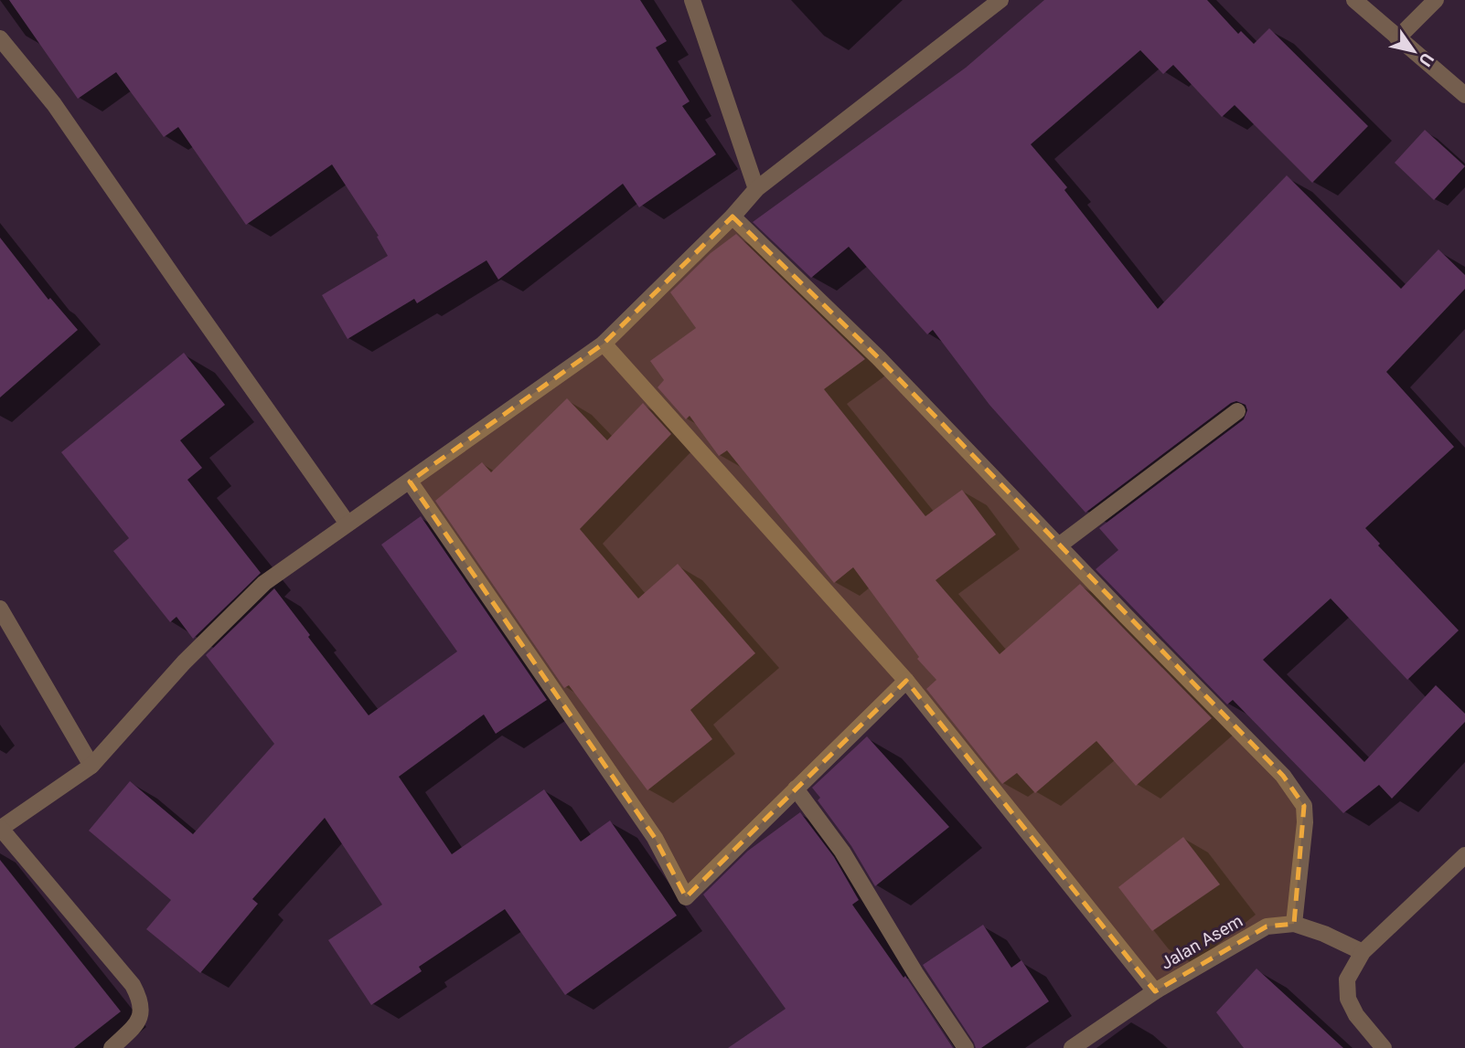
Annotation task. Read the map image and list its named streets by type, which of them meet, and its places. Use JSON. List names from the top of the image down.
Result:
{
  "streets": {
    "street": ["Jalan Asem"]
  },
  "north": "bottom right"
}
